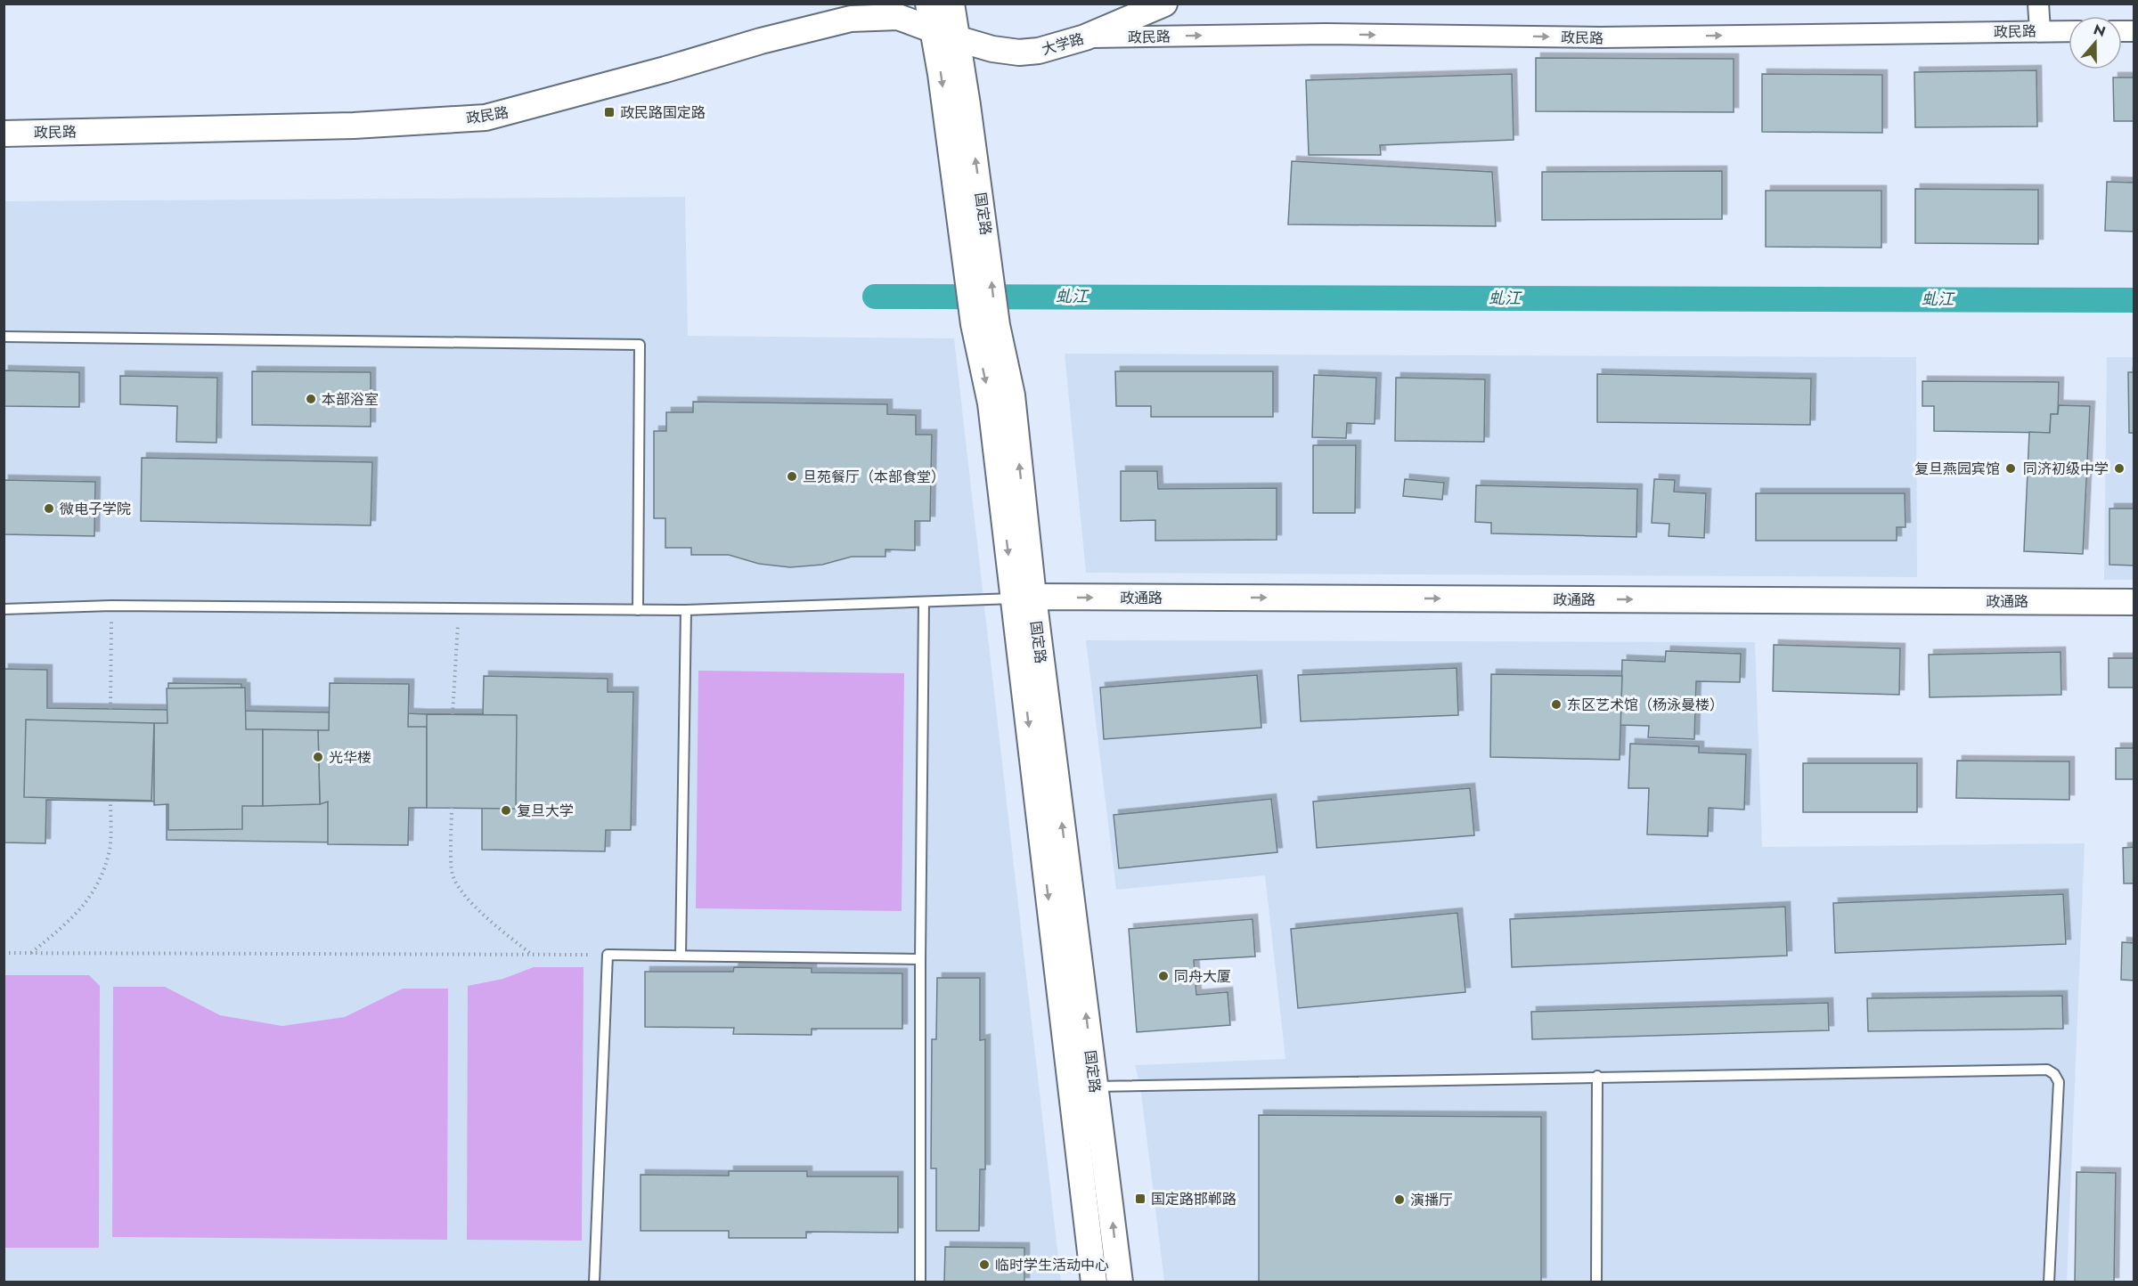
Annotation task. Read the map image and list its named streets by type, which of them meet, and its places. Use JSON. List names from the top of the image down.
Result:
{
  "streets": {
    "street": [
      "政民路",
      "大学路",
      "国定路",
      "政通路"
    ]
  },
  "crossings": [
    ["政民路", "大学路"],
    ["政民路", "国定路"],
    ["大学路", "国定路"],
    ["国定路", "政通路"]
  ],
  "one_way": ["政民路", "政通路"],
  "water": ["虬江"],
  "places": {
    "transit": ["政民路国定路", "国定路邯郸路"],
    "other": [
      "本部浴室",
      "复旦燕园宾馆",
      "同济初级中学",
      "旦苑餐厅（本部食堂）",
      "微电子学院",
      "东区艺术馆（杨泳曼楼）",
      "光华楼",
      "复旦大学",
      "同舟大厦",
      "演播厅",
      "临时学生活动中心"
    ]
  },
  "north": "top"
}
